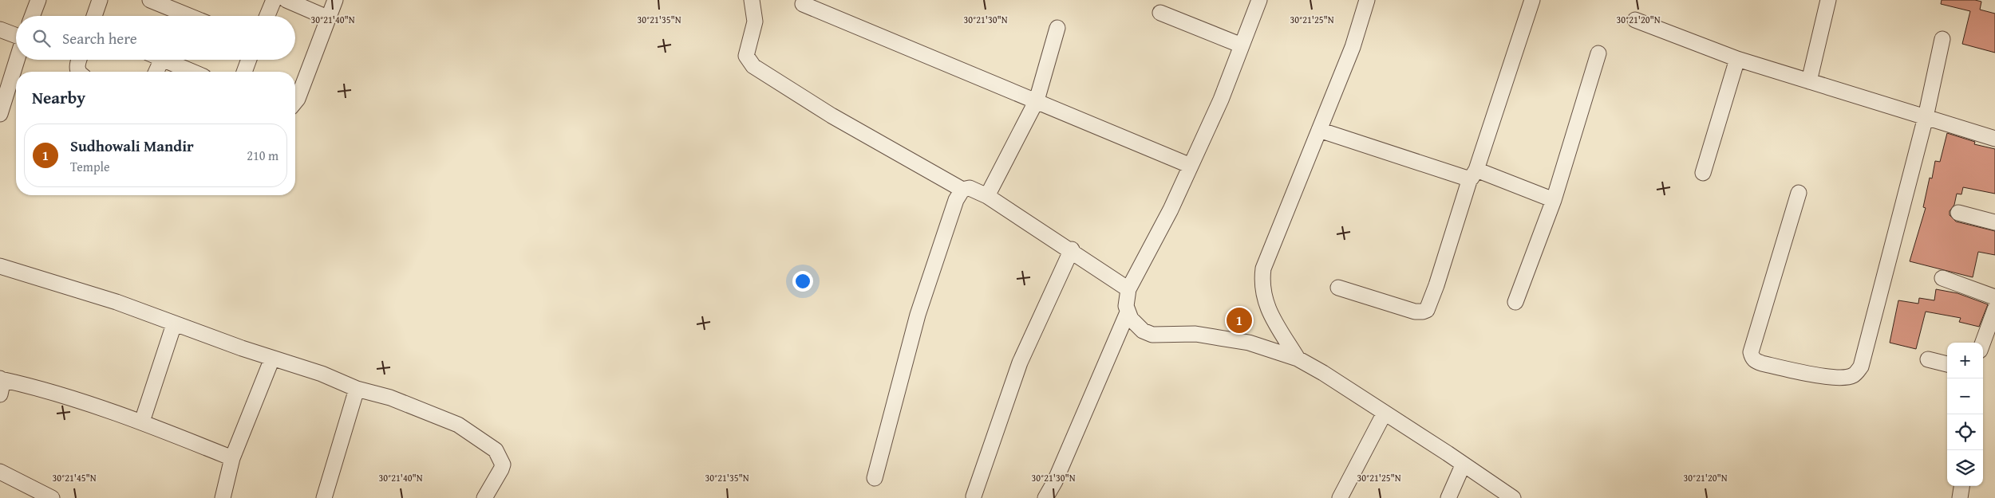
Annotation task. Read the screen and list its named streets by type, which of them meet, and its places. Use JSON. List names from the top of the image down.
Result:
{
  "page": {
    "search": "Search here",
    "heading": "Nearby",
    "list": [
      {
        "mark": "1",
        "name": "Sudhowali Mandir",
        "note": "Temple",
        "value": "210 m"
      }
    ],
    "pins": "1",
    "map_buttons": ["+", "−"]
  },
  "coordinates": [
    "30°21'40\"N",
    "30°21'35\"N",
    "30°21'30\"N",
    "30°21'25\"N",
    "30°21'20\"N",
    "30°21'45\"N"
  ]
}
